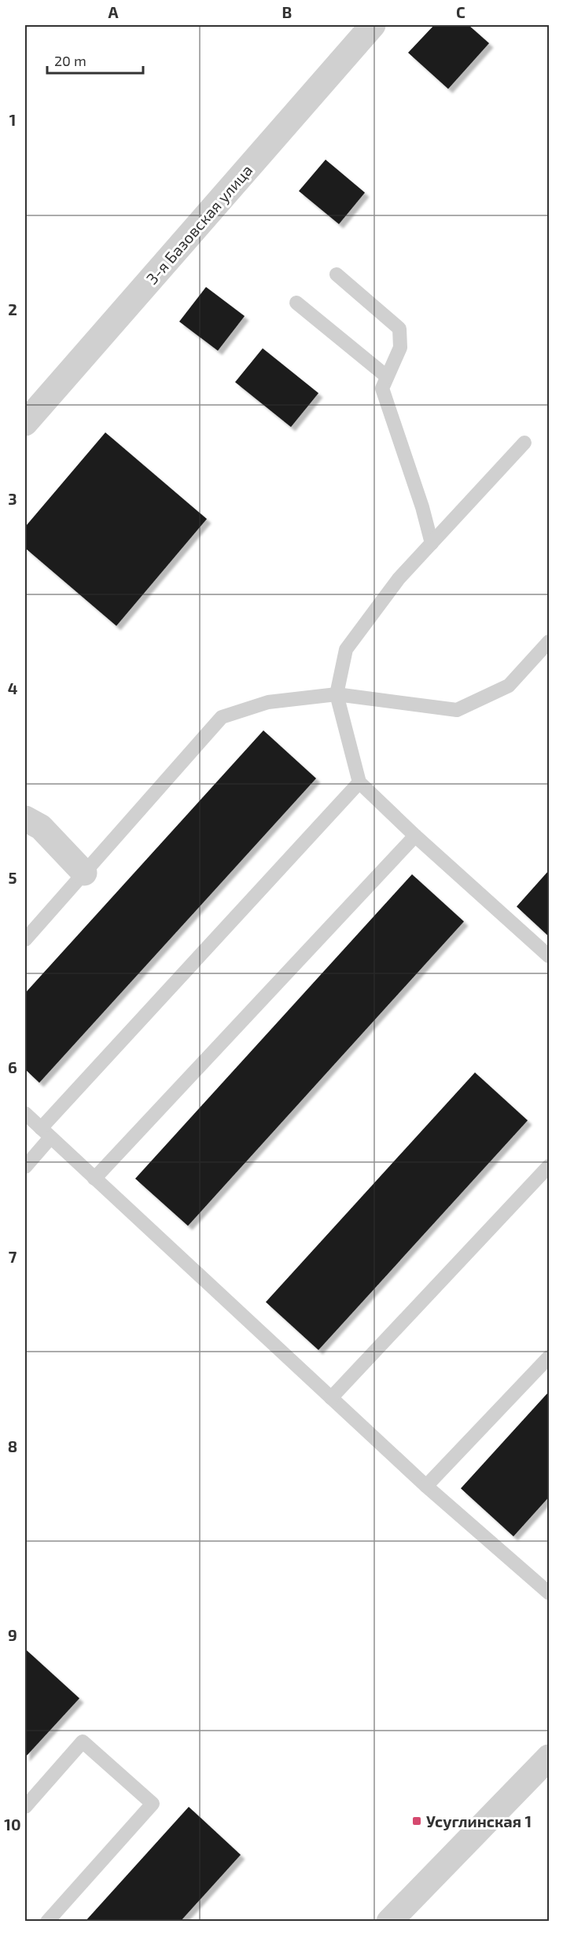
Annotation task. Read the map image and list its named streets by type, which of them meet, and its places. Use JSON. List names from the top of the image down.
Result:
{
  "streets": {
    "street": ["3-я Базовская улица"]
  },
  "places": {
    "transit": ["Усуглинская 1"]
  },
  "scale_bar": "20 m",
  "grid": {
    "columns": ["A", "B", "C"],
    "rows": [
      "1",
      "2",
      "3",
      "4",
      "5",
      "6",
      "7",
      "8",
      "9",
      "10"
    ]
  }
}
